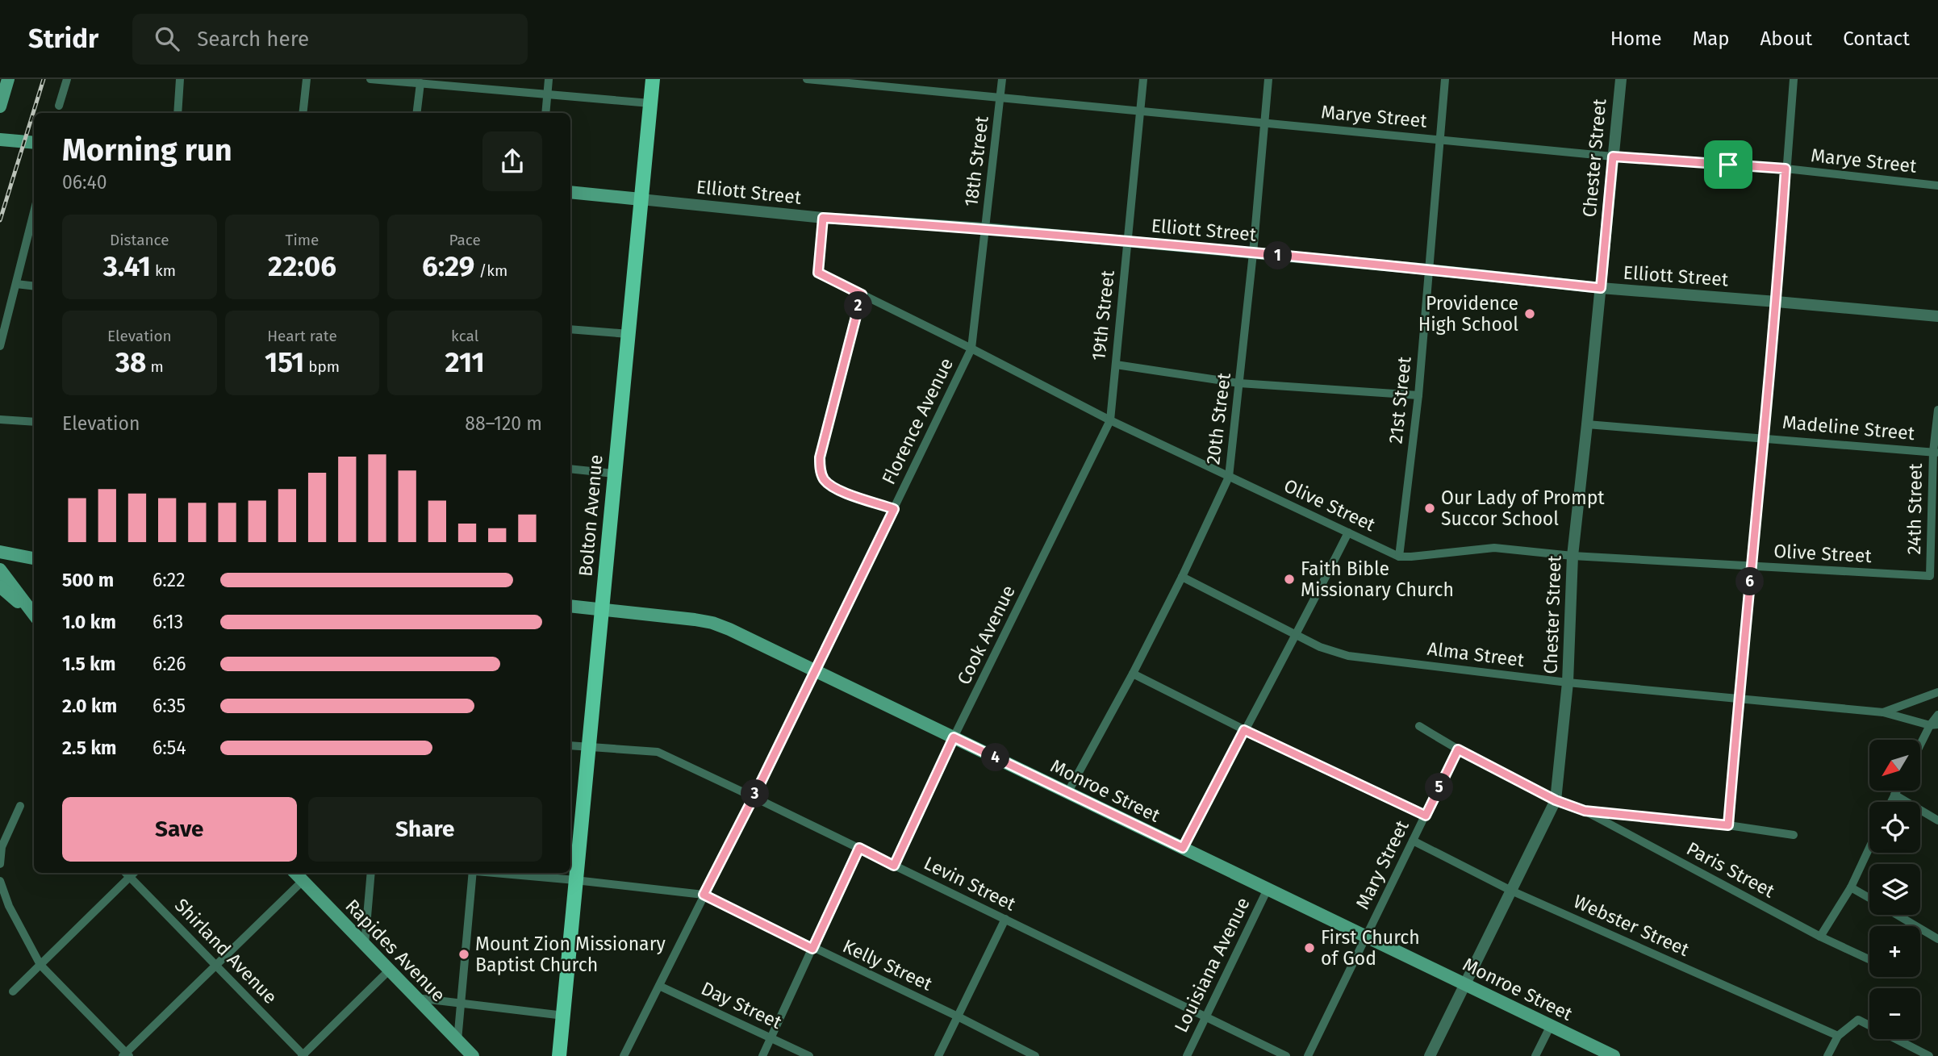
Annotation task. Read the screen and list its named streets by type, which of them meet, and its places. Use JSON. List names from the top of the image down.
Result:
{
  "streets": {
    "main road": [
      "Elliott Street",
      "Bolton Avenue",
      "Monroe Street",
      "Rapides Avenue"
    ],
    "street": [
      "Marye Street",
      "Chester Street",
      "18th Street",
      "19th Street",
      "21st Street",
      "20th Street",
      "Florence Avenue",
      "Madeline Street",
      "Olive Street",
      "24th Street",
      "Cook Avenue",
      "Alma Street",
      "Mary Street",
      "Paris Street",
      "Levin Street",
      "Webster Street",
      "Shirland Avenue",
      "Kelly Street",
      "Louisiana Avenue",
      "Day Street"
    ]
  },
  "crossings": [
    ["Marye Street", "Chester Street"],
    ["Marye Street", "18th Street"],
    ["Marye Street", "19th Street"],
    ["Marye Street", "21st Street"],
    ["Marye Street", "20th Street"],
    ["Chester Street", "Elliott Street"],
    ["Chester Street", "Madeline Street"],
    ["Chester Street", "Olive Street"],
    ["Chester Street", "Alma Street"],
    ["Chester Street", "Monroe Street"],
    ["Chester Street", "Paris Street"],
    ["Chester Street", "Webster Street"],
    ["18th Street", "Elliott Street"],
    ["18th Street", "Florence Avenue"],
    ["18th Street", "Olive Street"],
    ["Elliott Street", "19th Street"],
    ["Elliott Street", "21st Street"],
    ["Elliott Street", "20th Street"],
    ["Elliott Street", "Olive Street"],
    ["Elliott Street", "Bolton Avenue"],
    ["19th Street", "Olive Street"],
    ["19th Street", "Cook Avenue"],
    ["21st Street", "Olive Street"],
    ["20th Street", "Olive Street"],
    ["20th Street", "Alma Street"],
    ["20th Street", "Monroe Street"],
    ["Florence Avenue", "Olive Street"],
    ["Florence Avenue", "Monroe Street"],
    ["Florence Avenue", "Levin Street"],
    ["Florence Avenue", "Kelly Street"],
    ["Florence Avenue", "Day Street"],
    ["Madeline Street", "24th Street"],
    ["Olive Street", "24th Street"],
    ["Olive Street", "Cook Avenue"],
    ["Bolton Avenue", "Monroe Street"],
    ["Bolton Avenue", "Levin Street"],
    ["Bolton Avenue", "Kelly Street"],
    ["Cook Avenue", "Monroe Street"],
    ["Cook Avenue", "Levin Street"],
    ["Monroe Street", "Mary Street"],
    ["Monroe Street", "Louisiana Avenue"],
    ["Mary Street", "Paris Street"],
    ["Mary Street", "Webster Street"],
    ["Levin Street", "Louisiana Avenue"]
  ],
  "places": [
    "Providence High School",
    "Our Lady of Prompt Succor School",
    "Faith Bible Missionary Church",
    "First Church of God",
    "Mount Zion Missionary Baptist Church"
  ],
  "north": "bottom left",
  "page": {
    "header": "Stridr",
    "search": "Search here",
    "nav": [
      "Home",
      "Map",
      "About",
      "Contact"
    ],
    "heading": ["Morning run", "06:40"],
    "stats": [
      ["Distance", "3.41 km"],
      ["Time", "22:06"],
      ["Pace", "6:29 /km"],
      ["Elevation", "38 m"],
      ["Heart rate", "151 bpm"],
      ["kcal", "211"]
    ],
    "pins": [
      "1",
      "2",
      "6",
      "4",
      "5",
      "3"
    ],
    "chart": ["Elevation", "88–120 m"],
    "list": [
      {
        "name": "500 m",
        "note": "6:22"
      },
      {
        "name": "1.0 km",
        "note": "6:13"
      },
      {
        "name": "1.5 km",
        "note": "6:26"
      },
      {
        "name": "2.0 km",
        "note": "6:35"
      },
      {
        "name": "2.5 km",
        "note": "6:54"
      }
    ],
    "map_buttons": ["+", "−"],
    "buttons": ["Save", "Share"]
  }
}
